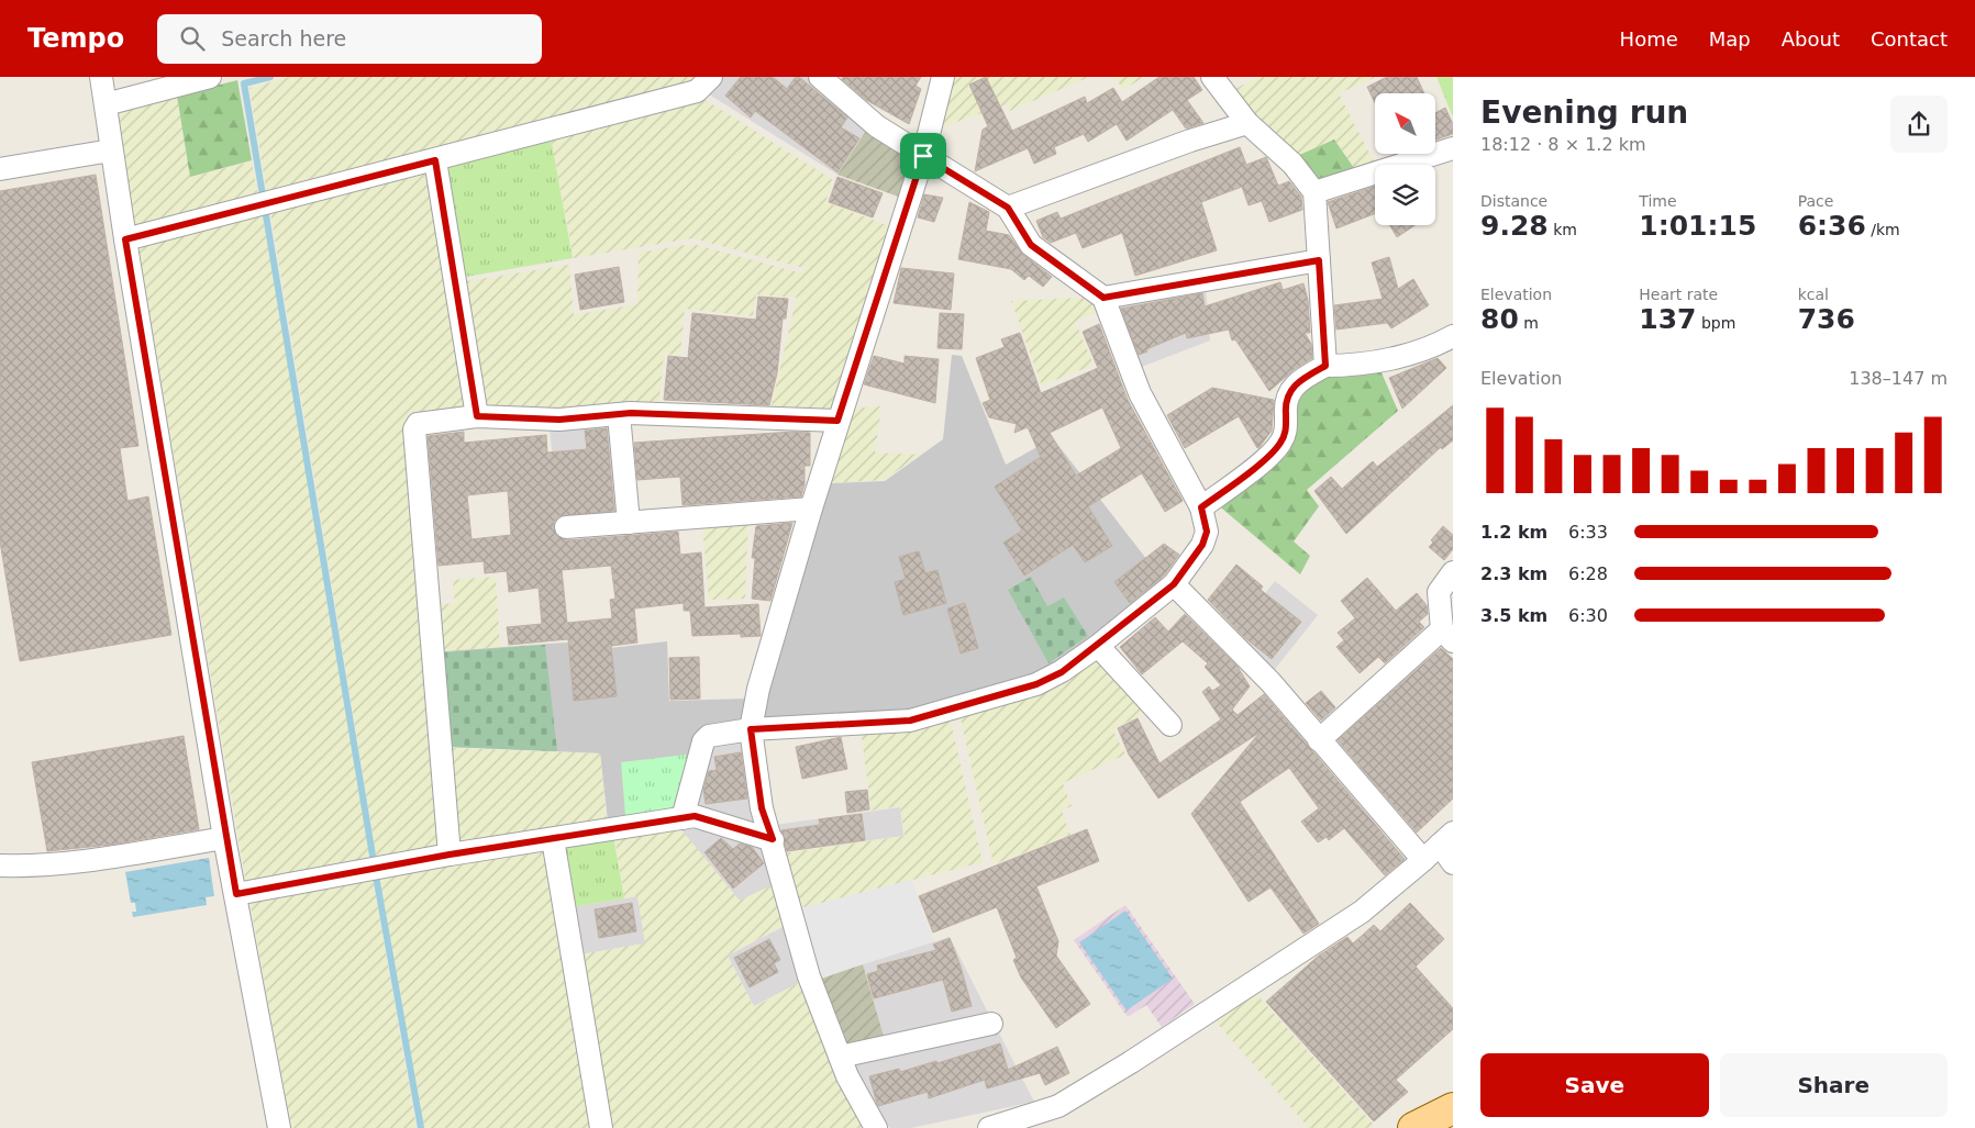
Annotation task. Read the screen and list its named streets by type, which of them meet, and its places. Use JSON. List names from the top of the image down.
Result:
{
  "north": "top left",
  "page": {
    "header": "Tempo",
    "search": "Search here",
    "nav": [
      "Home",
      "Map",
      "About",
      "Contact"
    ],
    "heading": ["Evening run", "18:12 · 8 × 1.2 km"],
    "stats": [
      ["Distance", "9.28 km"],
      ["Time", "1:01:15"],
      ["Pace", "6:36 /km"],
      ["Elevation", "80 m"],
      ["Heart rate", "137 bpm"],
      ["kcal", "736"]
    ],
    "chart": ["Elevation", "138–147 m"],
    "list": [
      {
        "name": "1.2 km",
        "note": "6:33"
      },
      {
        "name": "2.3 km",
        "note": "6:28"
      },
      {
        "name": "3.5 km",
        "note": "6:30"
      }
    ],
    "buttons": ["Save", "Share"]
  }
}
